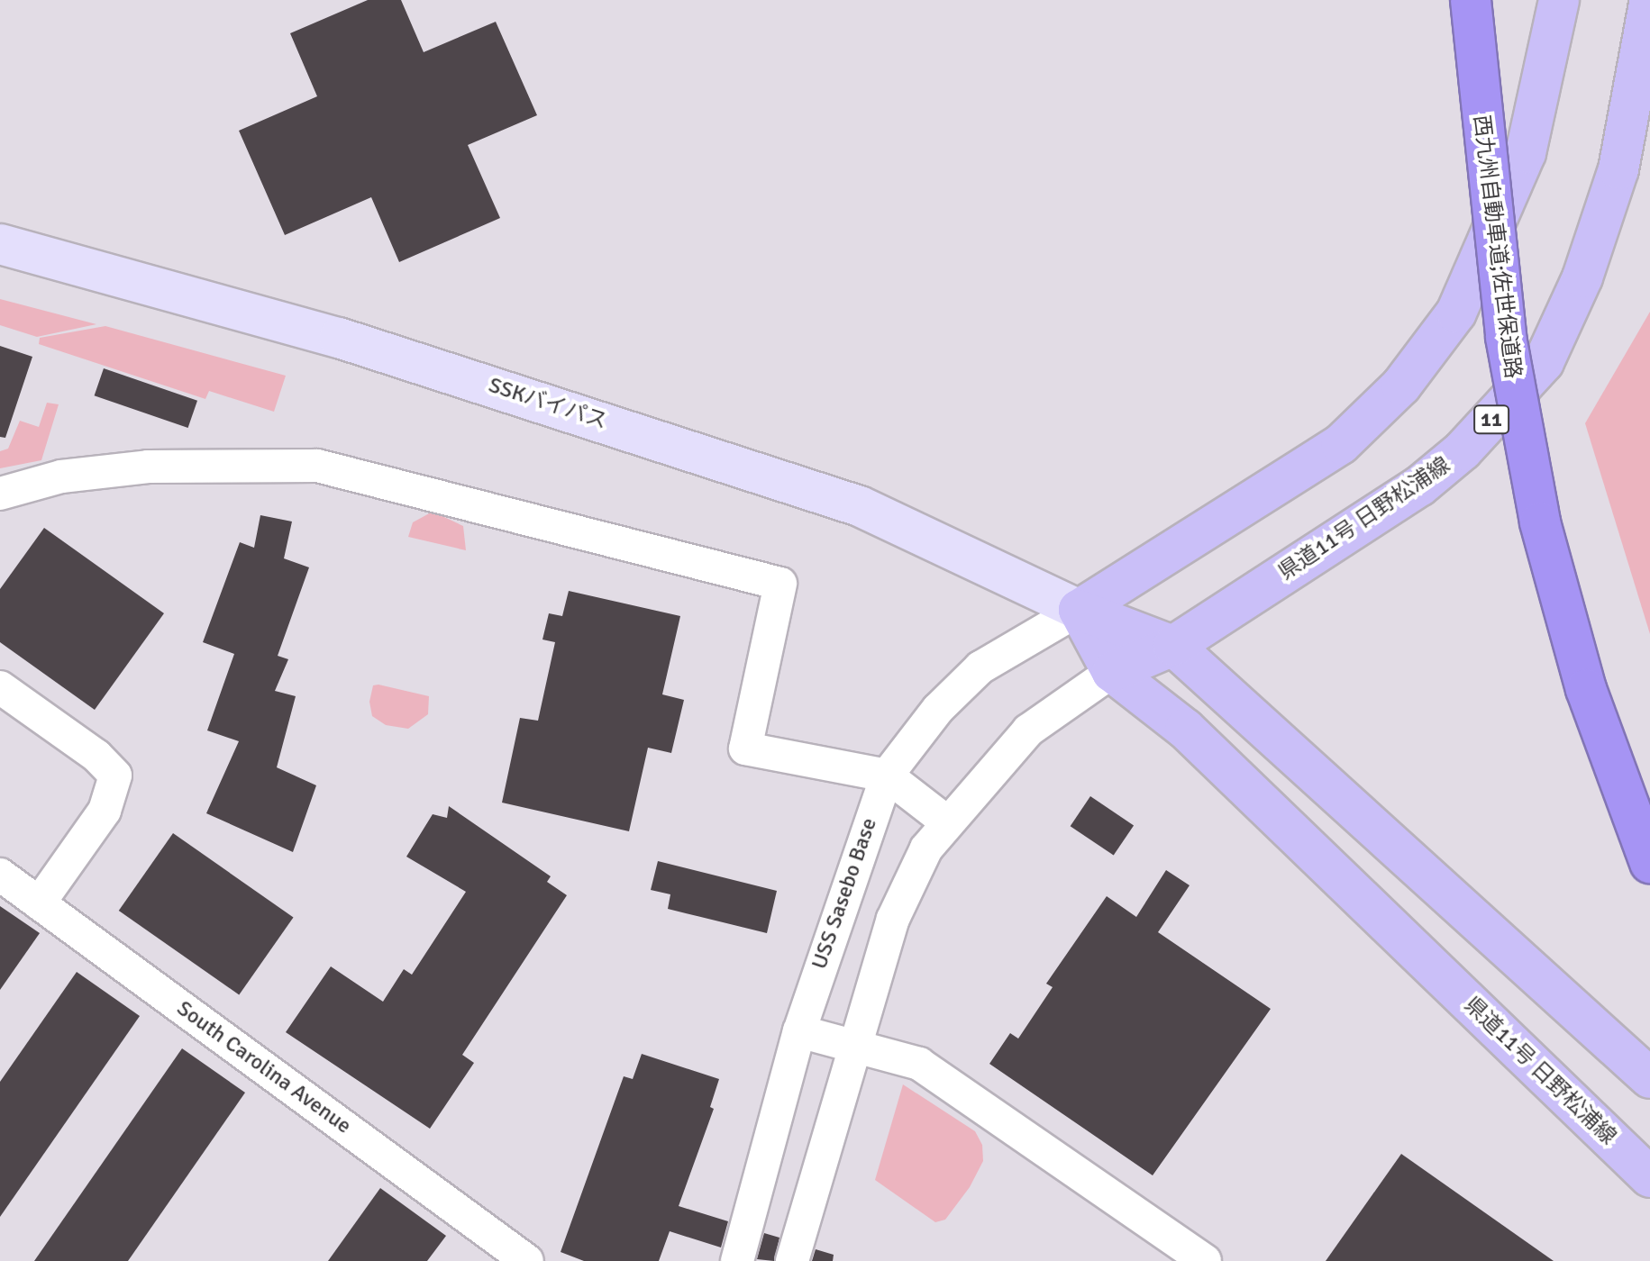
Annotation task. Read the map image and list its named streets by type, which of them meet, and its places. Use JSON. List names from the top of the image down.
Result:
{
  "streets": {
    "highway": ["西九州自動車道;佐世保道路"],
    "main road": ["11", "県道11号 日野松浦線"],
    "street": ["SSKバイパス", "USS Sasebo Base", "South Carolina Avenue"]
  },
  "crossings": [
    ["SSKバイパス", "県道11号 日野松浦線"],
    ["SSKバイパス", "USS Sasebo Base"],
    ["県道11号 日野松浦線", "USS Sasebo Base"]
  ]
}
